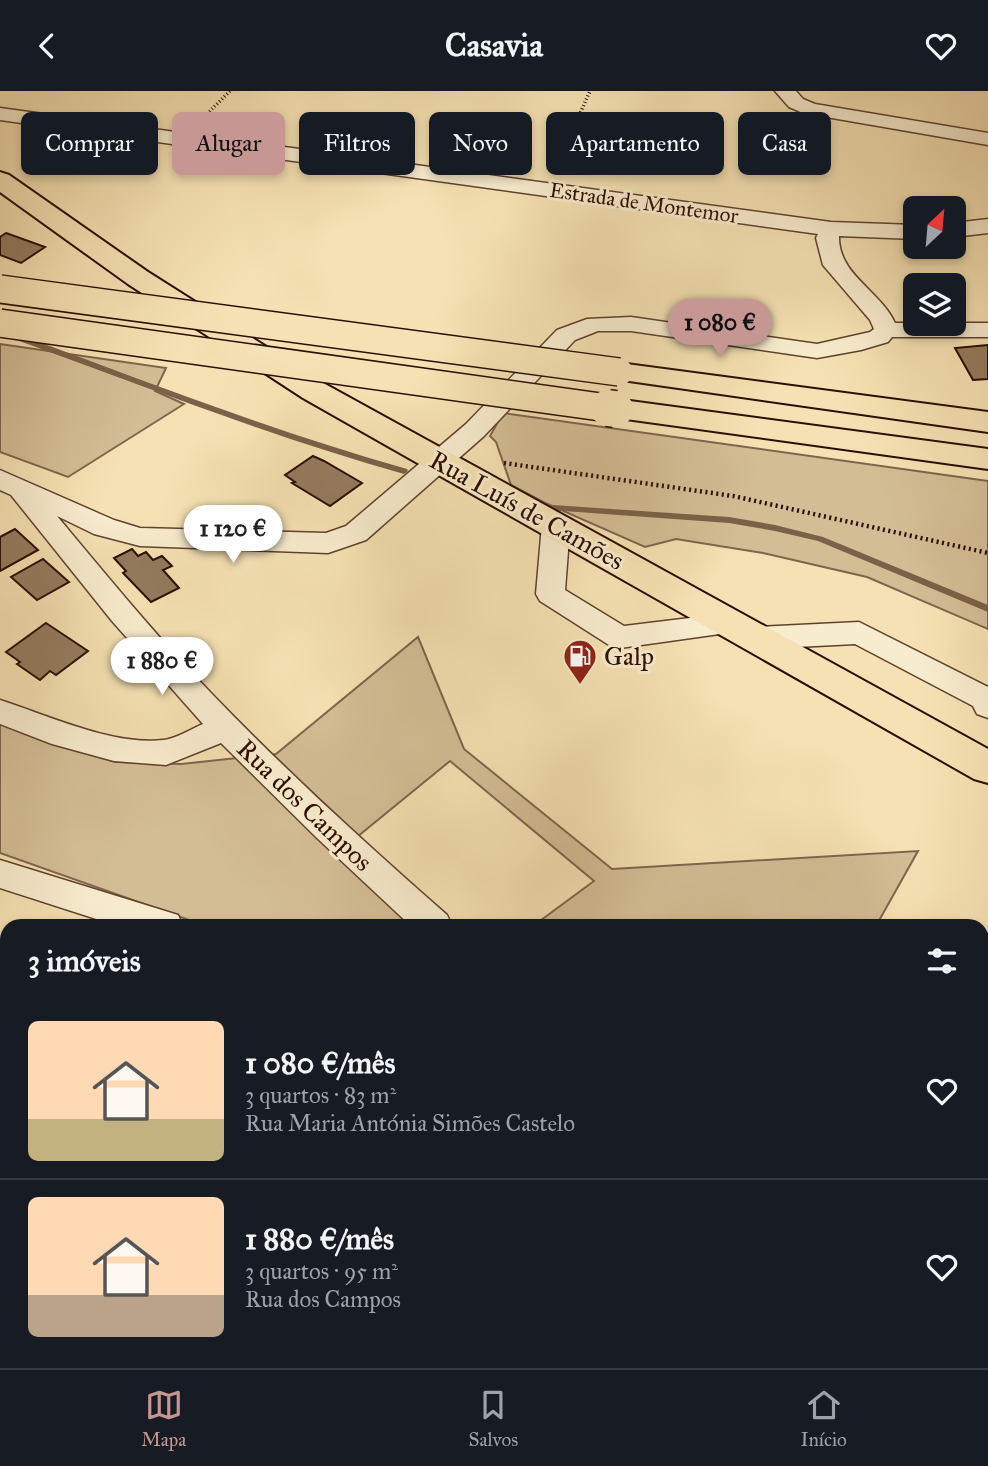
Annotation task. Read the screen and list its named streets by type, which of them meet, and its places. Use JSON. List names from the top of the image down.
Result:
{
  "streets": {
    "main road": ["Rua Luís de Camões"],
    "street": ["Estrada de Montemor", "Rua dos Campos"]
  },
  "places": {
    "fuel station": ["Galp"]
  },
  "north": "top right",
  "page": {
    "header": "Casavia",
    "chip": [
      "Comprar",
      "Alugar",
      "Filtros",
      "Novo",
      "Apartamento",
      "Casa"
    ],
    "price": ["1 080 €", "1 120 €", "1 880 €"],
    "heading": "3 imóveis",
    "list": [
      {
        "name": "1 080 €/mês",
        "note": "3 quartos · 83 m² · Rua Maria Antónia Simões Castelo"
      },
      {
        "name": "1 880 €/mês",
        "note": "3 quartos · 95 m² · Rua dos Campos"
      }
    ],
    "tabs": ["Mapa", "Salvos", "Início"]
  }
}
